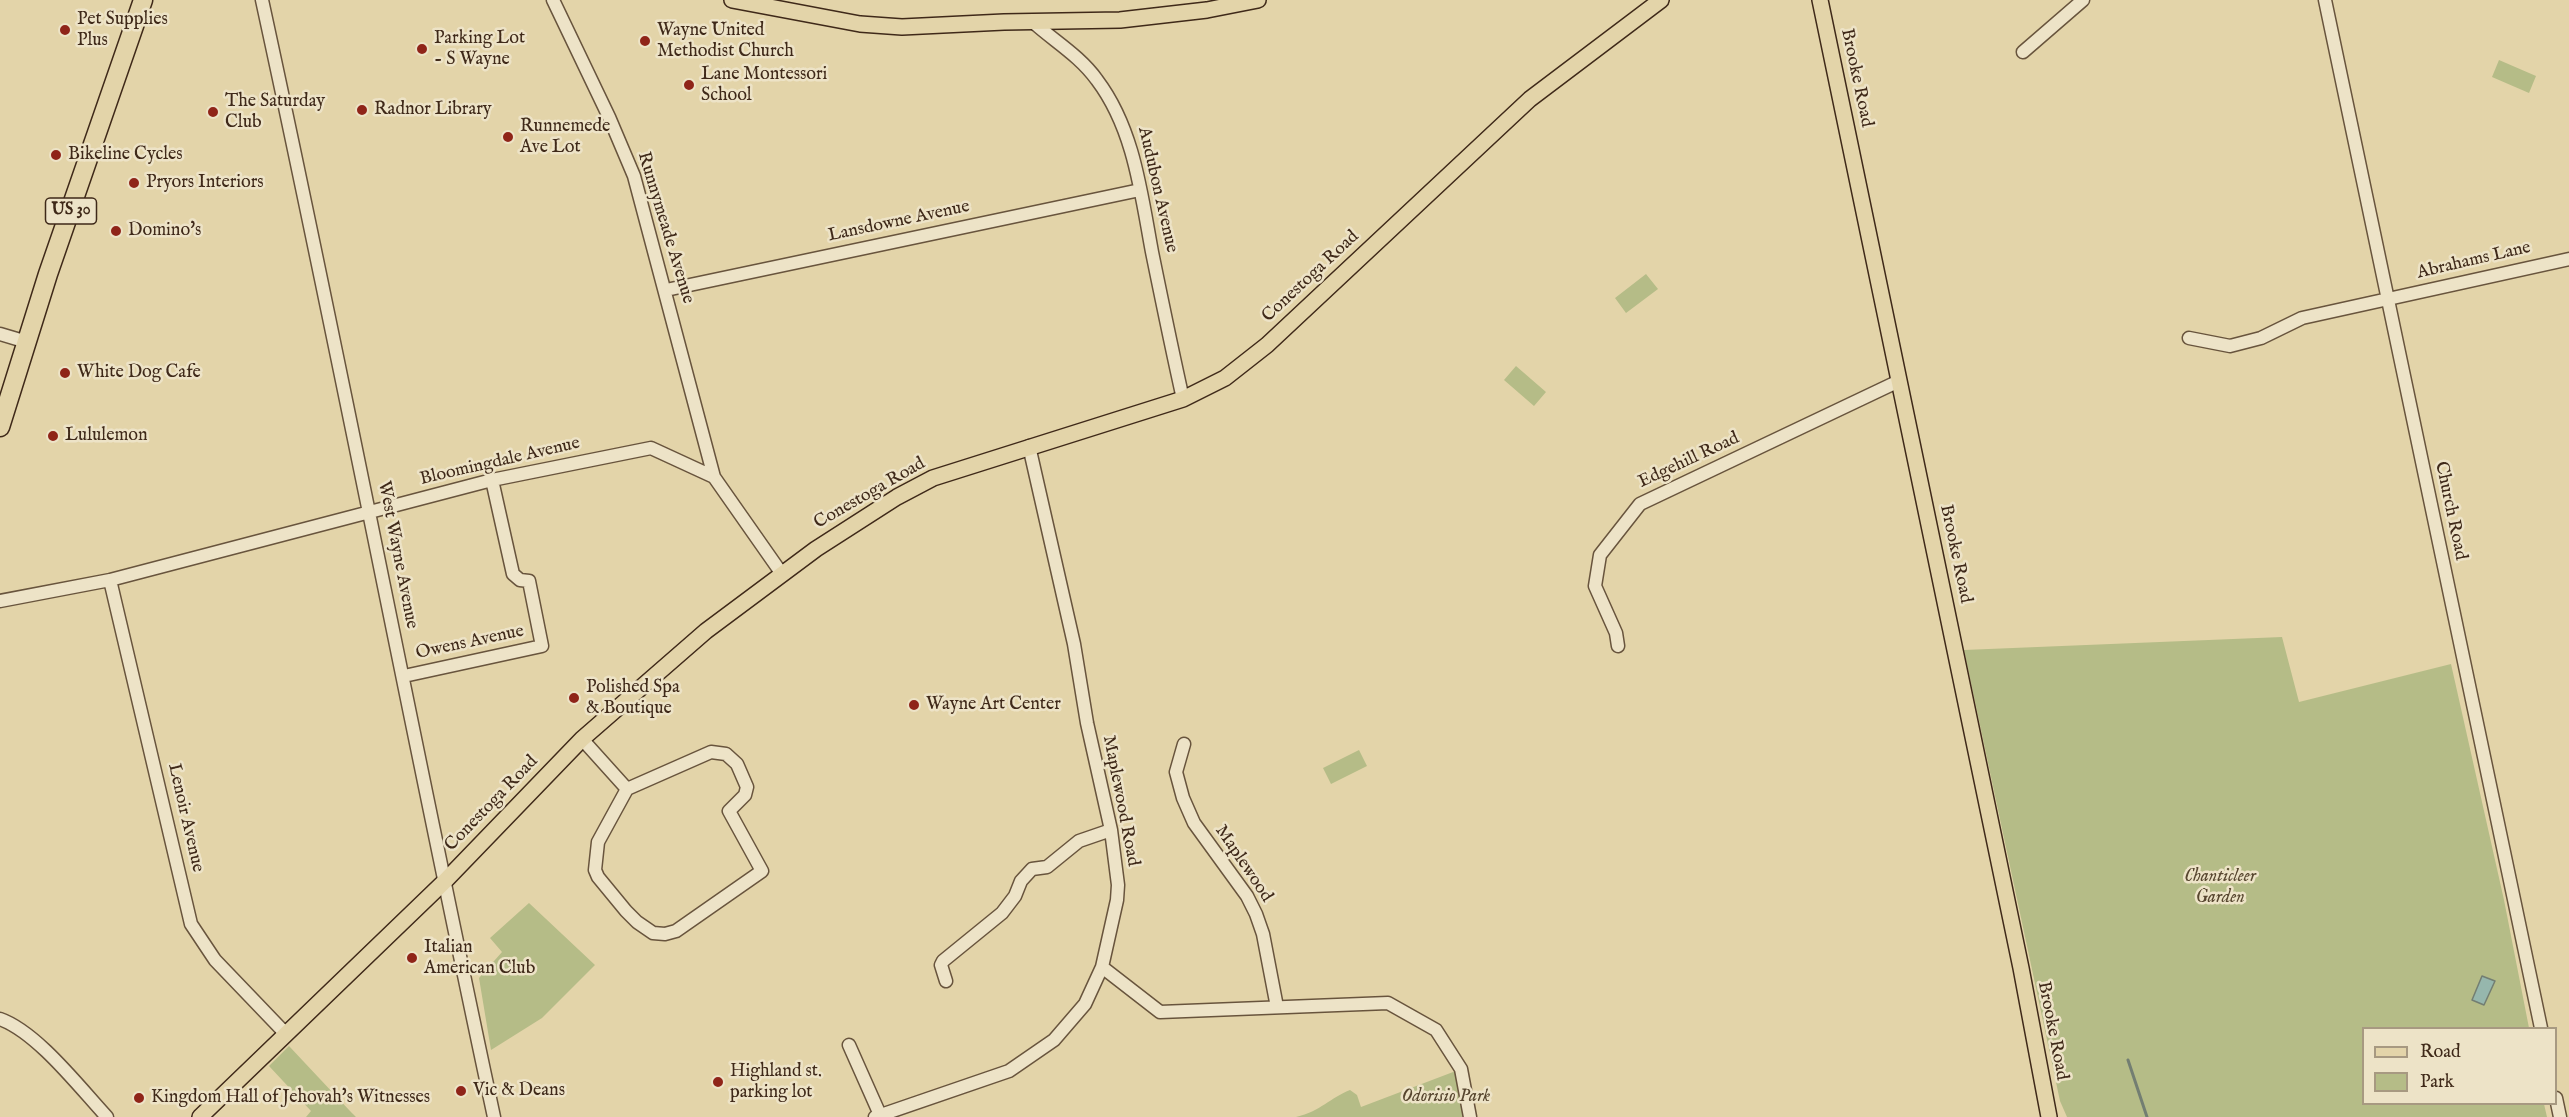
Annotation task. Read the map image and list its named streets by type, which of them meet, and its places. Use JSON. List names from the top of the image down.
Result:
{
  "streets": {
    "highway": ["US 30"],
    "main road": ["Brooke Road", "Conestoga Road"],
    "street": [
      "Audubon Avenue",
      "Lansdowne Avenue",
      "Runnymeade Avenue",
      "Abrahams Lane",
      "Edgehill Road",
      "Bloomingdale Avenue",
      "Church Road",
      "West Wayne Avenue",
      "Owens Avenue",
      "Maplewood Road",
      "Lenoir Avenue",
      "Maplewood"
    ]
  },
  "crossings": [
    ["Brooke Road", "Edgehill Road"],
    ["Audubon Avenue", "Lansdowne Avenue"],
    ["Audubon Avenue", "Conestoga Road"],
    ["Lansdowne Avenue", "Runnymeade Avenue"],
    ["Runnymeade Avenue", "Bloomingdale Avenue"],
    ["Abrahams Lane", "Church Road"],
    ["Conestoga Road", "West Wayne Avenue"],
    ["Conestoga Road", "Maplewood Road"],
    ["Conestoga Road", "Lenoir Avenue"],
    ["Bloomingdale Avenue", "West Wayne Avenue"],
    ["Bloomingdale Avenue", "Owens Avenue"],
    ["Bloomingdale Avenue", "Lenoir Avenue"],
    ["West Wayne Avenue", "Owens Avenue"]
  ],
  "parks": ["Chanticleer Garden", "Odorisio Park"],
  "places": [
    "Pet Supplies Plus",
    "Wayne United Methodist Church",
    "Parking Lot - S Wayne",
    "Lane Montessori School",
    "Radnor Library",
    "The Saturday Club",
    "Runnemede Ave Lot",
    "Bikeline Cycles",
    "Pryors Interiors",
    "Domino's",
    "White Dog Cafe",
    "Lululemon",
    "Polished Spa & Boutique",
    "Wayne Art Center",
    "Italian American Club",
    "Highland st. parking lot",
    "Vic & Deans",
    "Kingdom Hall of Jehovah's Witnesses"
  ],
  "legend": ["Road", "Park"]
}
